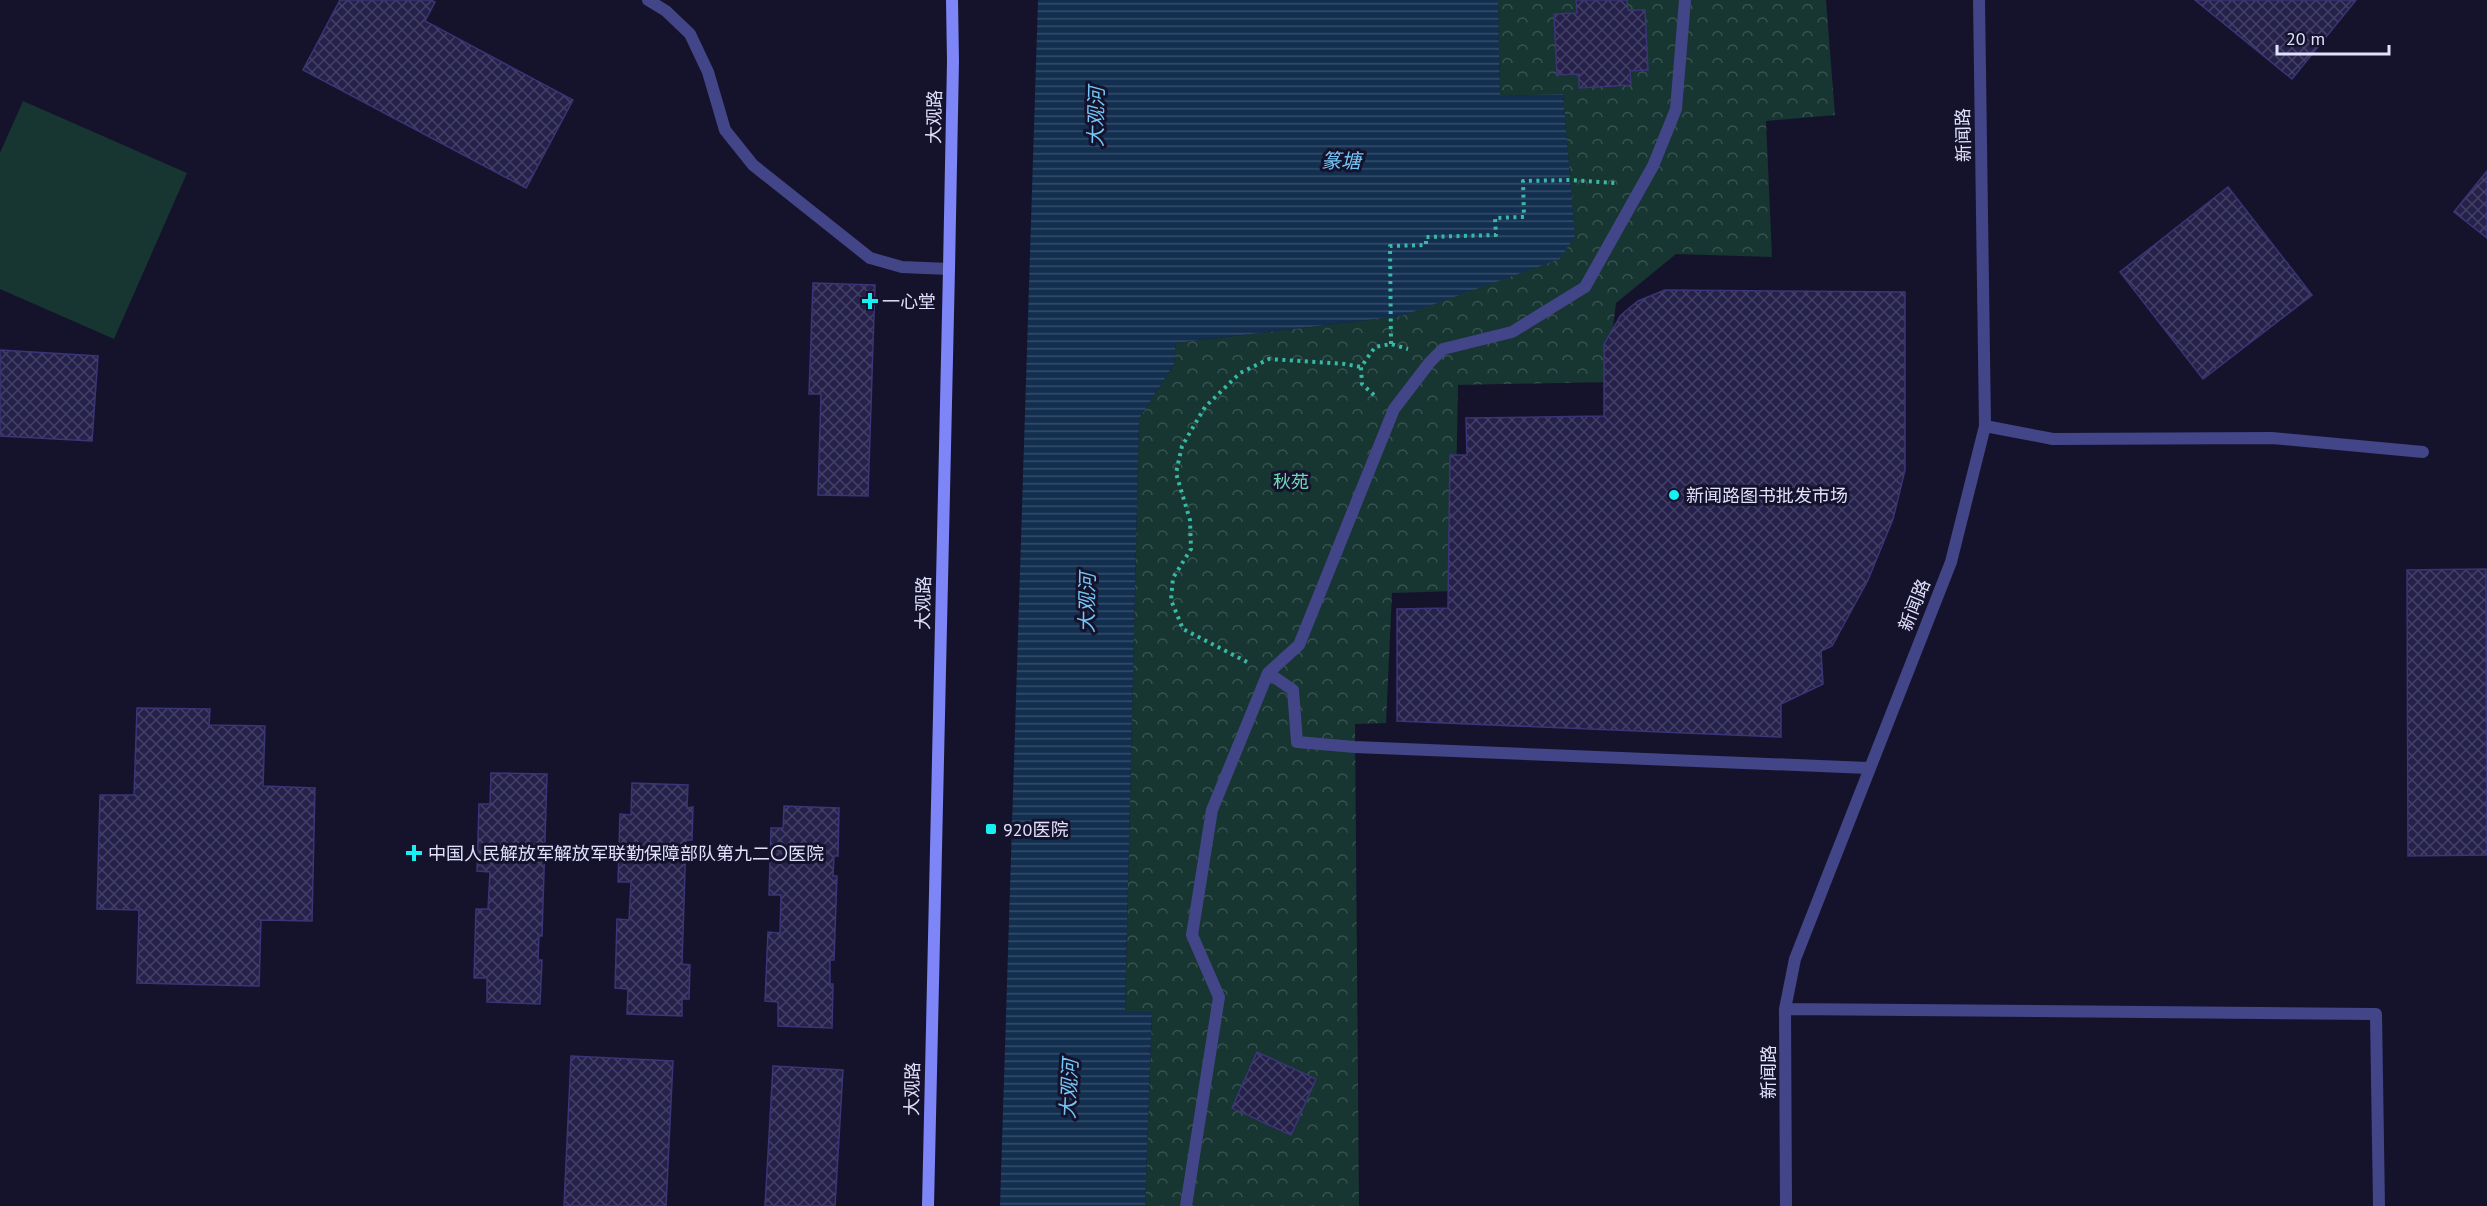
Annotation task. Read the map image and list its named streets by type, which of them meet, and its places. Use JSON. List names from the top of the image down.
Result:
{
  "streets": {
    "main road": ["大观路"],
    "street": ["新闻路"]
  },
  "water": ["大观河", "篆塘"],
  "parks": ["秋苑"],
  "places": {
    "health": ["一心堂", "中国人民解放军解放军联勤保障部队第九二〇医院"],
    "other": ["新闻路图书批发市场"],
    "transit": ["920医院"]
  },
  "scale_bar": "20 m"
}
